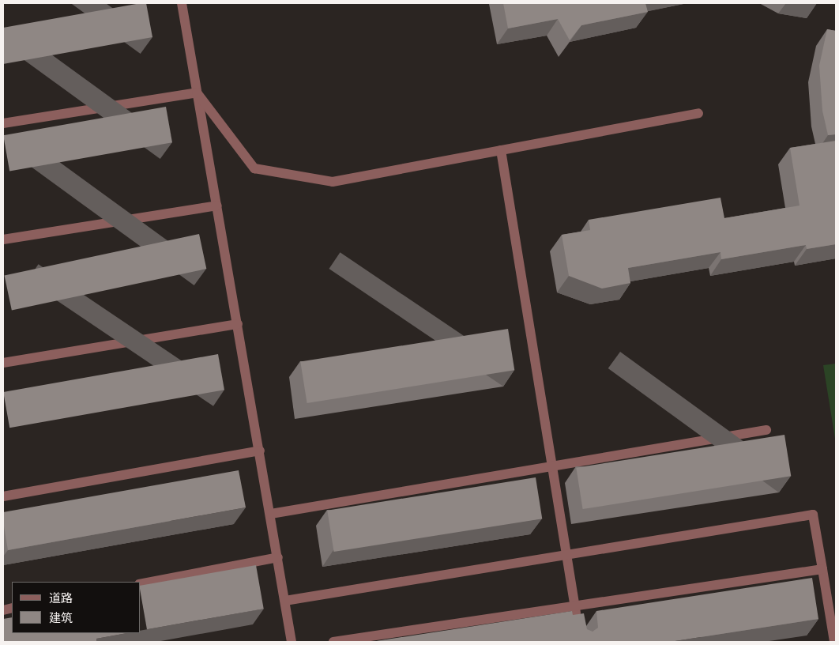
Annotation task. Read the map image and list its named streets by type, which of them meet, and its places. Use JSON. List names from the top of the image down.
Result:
{
  "legend": ["道路", "建筑"]
}
